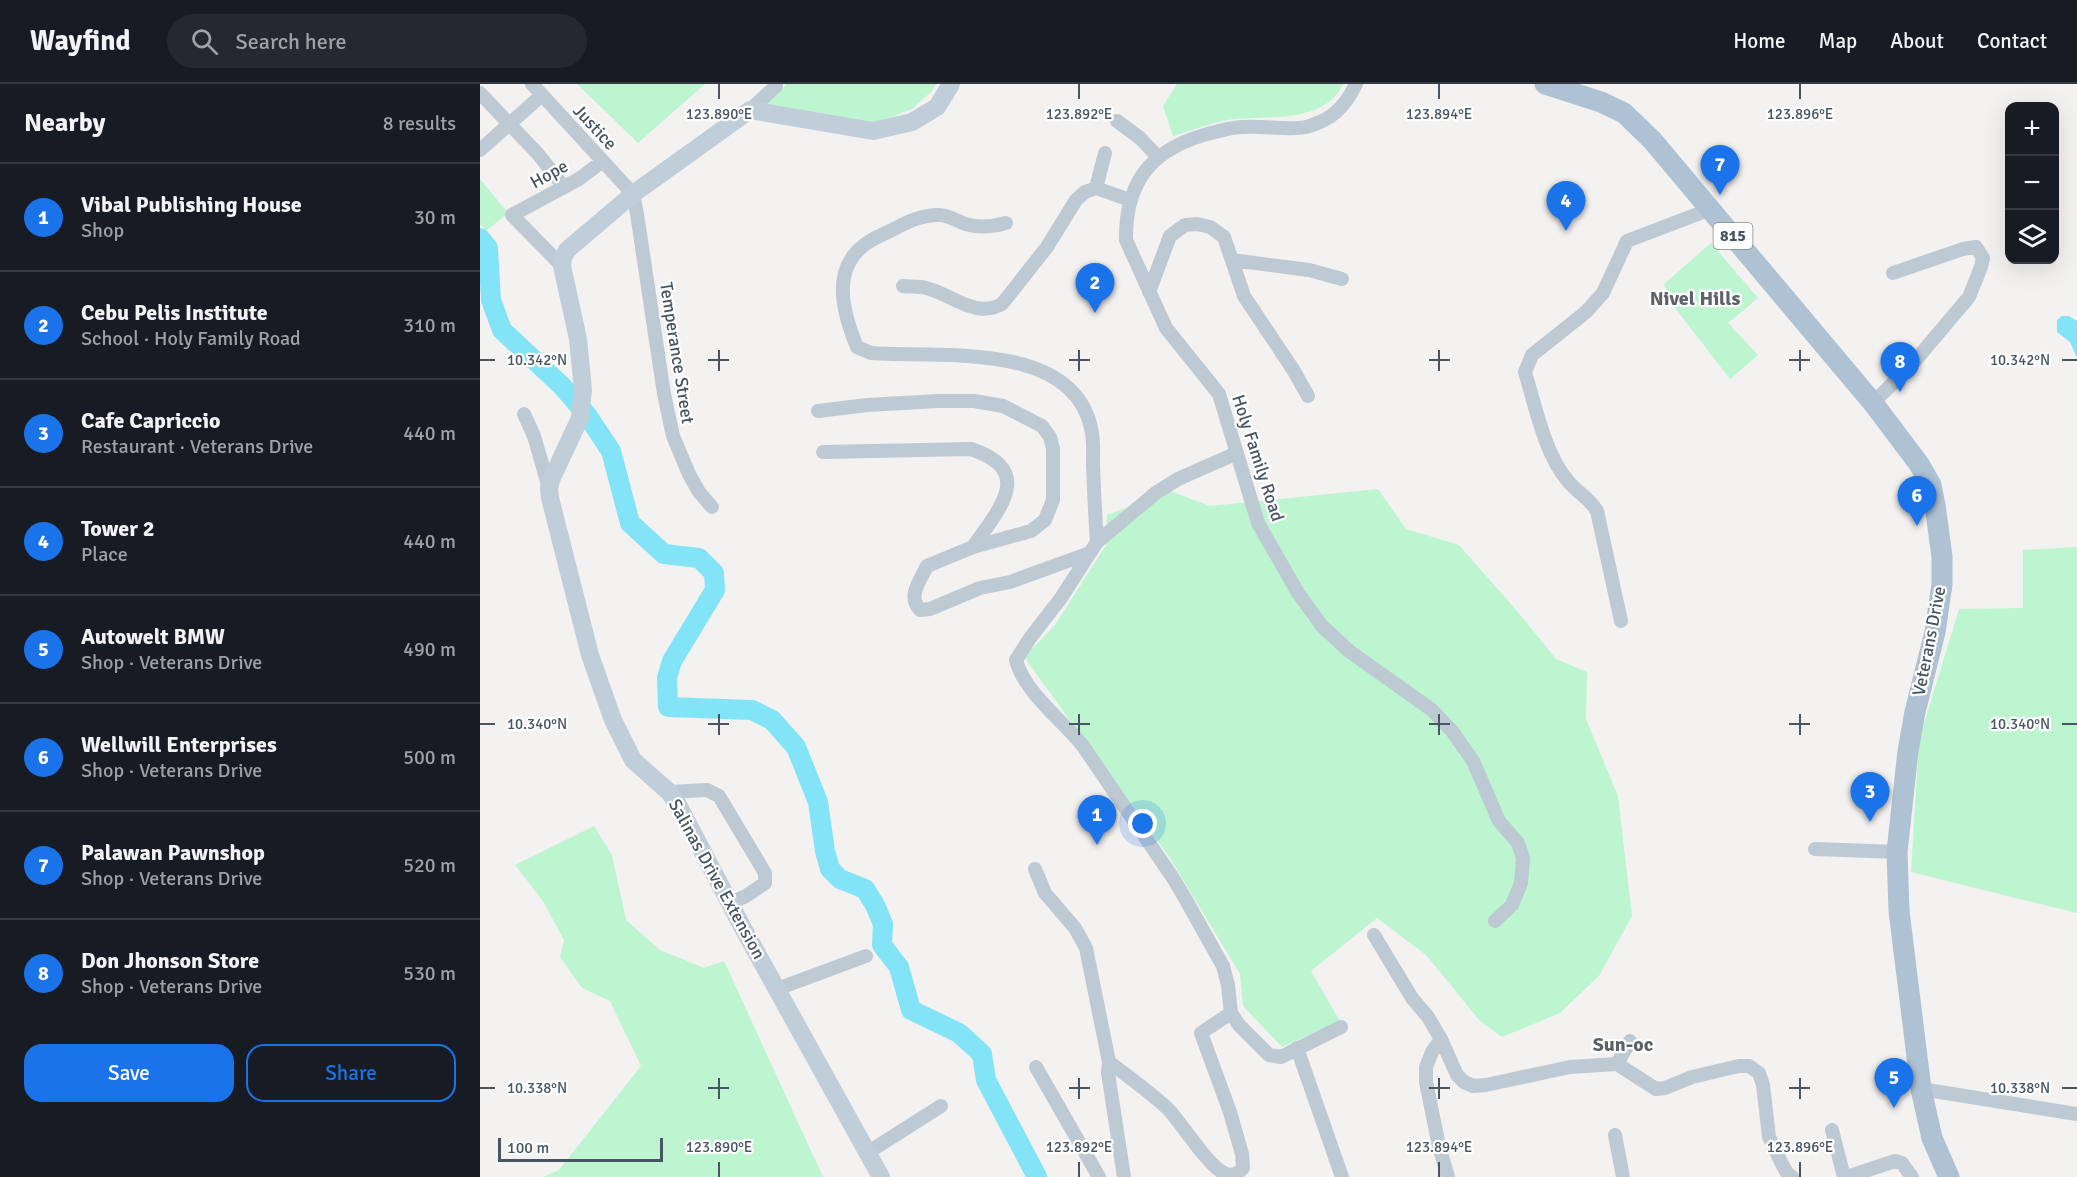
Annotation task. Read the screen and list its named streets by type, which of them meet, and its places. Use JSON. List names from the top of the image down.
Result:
{
  "streets": {
    "main road": ["815", "Veterans Drive"],
    "street": [
      "Justice",
      "Hope",
      "Temperance Street",
      "Holy Family Road",
      "Salinas Drive Extension"
    ]
  },
  "crossings": [
    ["Justice", "Hope"],
    ["Justice", "Temperance Street"]
  ],
  "districts": ["Nivel Hills", "Sun-oc"],
  "scale_bar": "100 m",
  "page": {
    "header": "Wayfind",
    "search": "Search here",
    "nav": [
      "Home",
      "Map",
      "About",
      "Contact"
    ],
    "heading": ["Nearby", "8 results"],
    "map_buttons": ["+", "−"],
    "pins": [
      "7",
      "4",
      "2",
      "8",
      "6",
      "3",
      "1",
      "5"
    ],
    "list": [
      {
        "mark": "1",
        "name": "Vibal Publishing House",
        "note": "Shop",
        "value": "30 m"
      },
      {
        "mark": "2",
        "name": "Cebu Pelis Institute",
        "note": "School · Holy Family Road",
        "value": "310 m"
      },
      {
        "mark": "3",
        "name": "Cafe Capriccio",
        "note": "Restaurant · Veterans Drive",
        "value": "440 m"
      },
      {
        "mark": "4",
        "name": "Tower 2",
        "note": "Place",
        "value": "440 m"
      },
      {
        "mark": "5",
        "name": "Autowelt BMW",
        "note": "Shop · Veterans Drive",
        "value": "490 m"
      },
      {
        "mark": "6",
        "name": "Wellwill Enterprises",
        "note": "Shop · Veterans Drive",
        "value": "500 m"
      },
      {
        "mark": "7",
        "name": "Palawan Pawnshop",
        "note": "Shop · Veterans Drive",
        "value": "520 m"
      },
      {
        "mark": "8",
        "name": "Don Jhonson Store",
        "note": "Shop · Veterans Drive",
        "value": "530 m"
      }
    ],
    "buttons": ["Save", "Share"],
    "scale": "100 m"
  },
  "coordinates": [
    "123.890°E",
    "123.892°E",
    "123.894°E",
    "123.896°E",
    "10.342°N",
    "10.340°N",
    "10.338°N"
  ]
}
